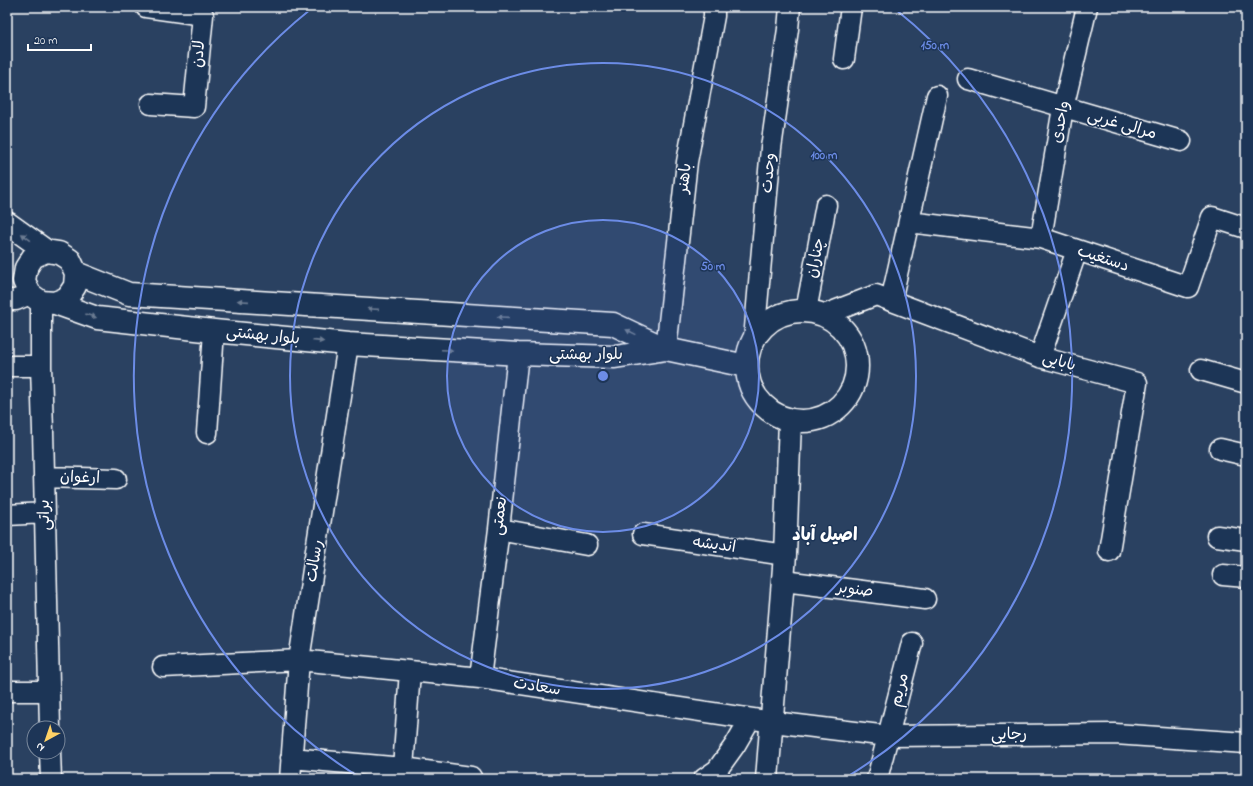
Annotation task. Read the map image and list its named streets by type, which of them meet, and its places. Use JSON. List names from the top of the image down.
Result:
{
  "streets": {
    "main road": ["بلوار بهشتی"],
    "street": [
      "لادن",
      "واحدی",
      "مرالی غربی",
      "وحدت",
      "باهنر",
      "چناران",
      "دستغیب",
      "بابایی",
      "ارغوان",
      "براتی",
      "نعمتی",
      "اندیشه",
      "رسالت",
      "صنوبر",
      "سعادت",
      "مریم",
      "رجایی"
    ]
  },
  "crossings": [
    ["واحدی", "مرالی غربی"],
    ["واحدی", "دستغیب"],
    ["وحدت", "چناران"],
    ["وحدت", "بابایی"],
    ["باهنر", "بلوار بهشتی"],
    ["چناران", "بابایی"],
    ["بلوار بهشتی", "براتی"],
    ["بلوار بهشتی", "نعمتی"],
    ["بلوار بهشتی", "رسالت"],
    ["ارغوان", "براتی"],
    ["نعمتی", "سعادت"],
    ["رسالت", "سعادت"],
    ["سعادت", "رجایی"],
    ["مریم", "رجایی"]
  ],
  "districts": ["اصیل آباد"],
  "scale_bar": "20 m",
  "north": "bottom left",
  "rings": ["150 m", "100 m", "50 m"]
}
